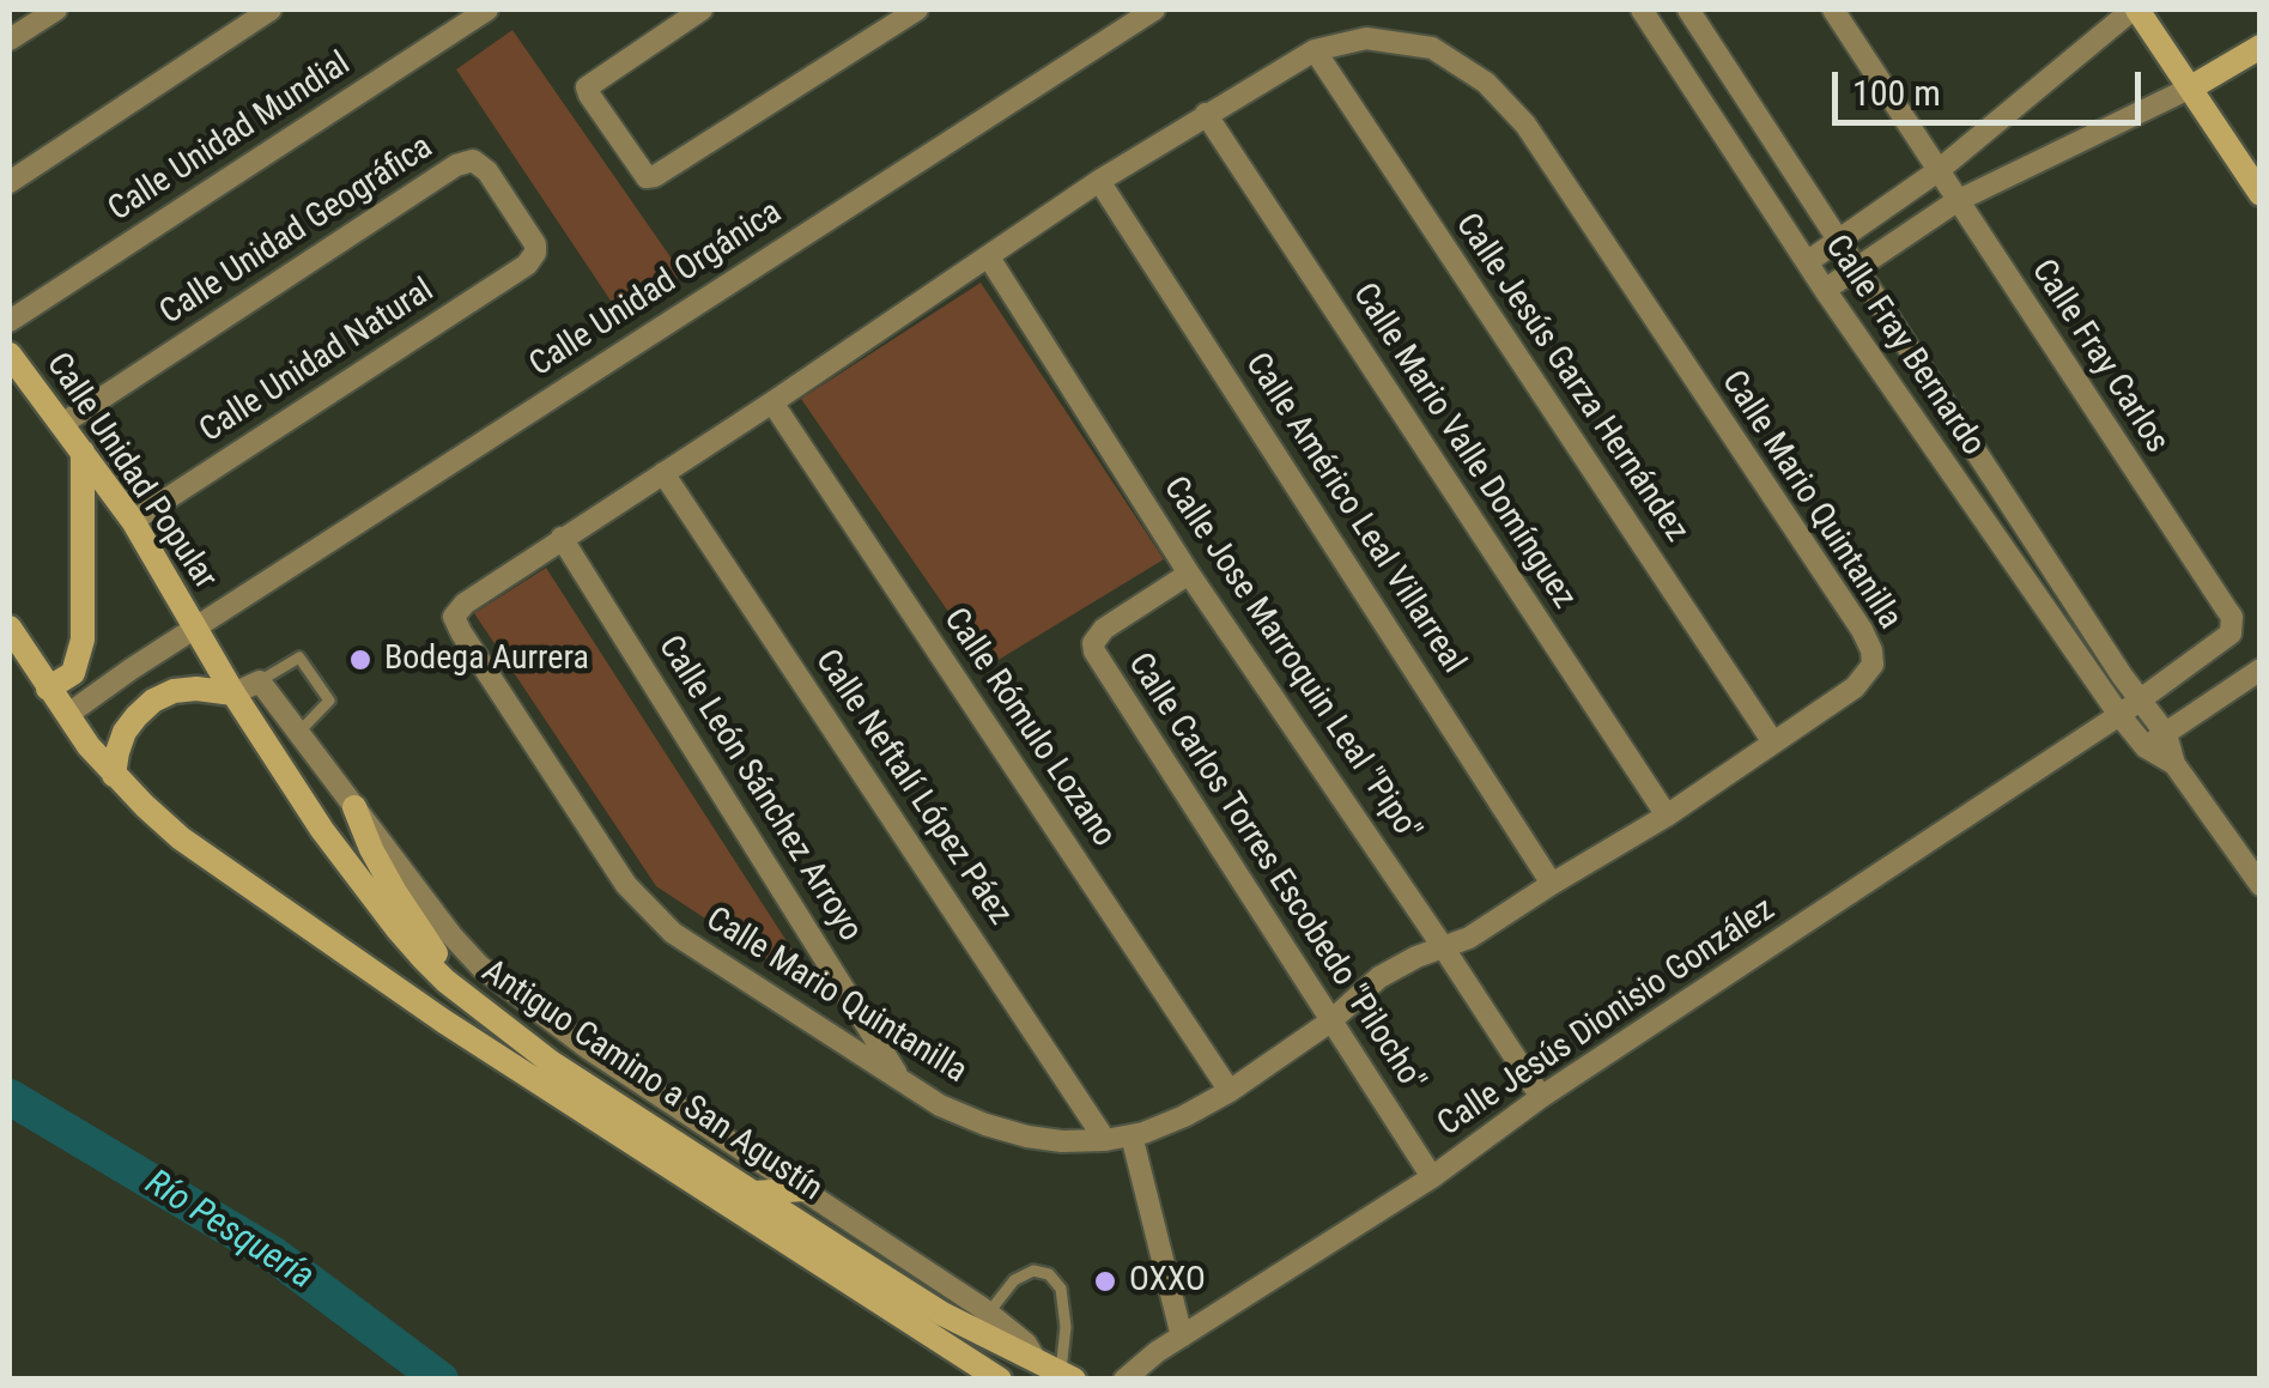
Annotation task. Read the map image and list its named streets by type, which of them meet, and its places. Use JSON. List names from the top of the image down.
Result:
{
  "streets": {
    "street": [
      "Calle Unidad Mundial",
      "Calle Unidad Geográfica",
      "Calle Unidad Orgánica",
      "Calle Fray Bernardo",
      "Calle Fray Carlos",
      "Calle Unidad Natural",
      "Calle Jesús Garza Hernández",
      "Calle Mario Valle Domínguez",
      "Calle Unidad Popular",
      "Calle Mario Quintanilla",
      "Calle Américo Leal Villarreal",
      "Calle Jose Marroquin Leal \"Pipo\"",
      "Calle Rómulo Lozano",
      "Calle Neftalí López Páez",
      "Calle León Sánchez Arroyo",
      "Calle Carlos Torres Escobedo \"Pilocho\"",
      "Calle Jesús Dionisio González",
      "Antiguo Camino a San Agustín"
    ]
  },
  "crossings": [
    ["Calle Unidad Geográfica", "Calle Unidad Natural"],
    ["Calle Unidad Geográfica", "Calle Unidad Popular"],
    ["Calle Unidad Orgánica", "Calle Unidad Popular"],
    ["Calle Unidad Orgánica", "Antiguo Camino a San Agustín"],
    ["Calle Fray Bernardo", "Calle Fray Carlos"],
    ["Calle Fray Bernardo", "Calle Jesús Dionisio González"],
    ["Calle Fray Carlos", "Calle Jesús Dionisio González"],
    ["Calle Unidad Natural", "Calle Unidad Popular"],
    ["Calle Jesús Garza Hernández", "Calle Mario Quintanilla"],
    ["Calle Mario Valle Domínguez", "Calle Mario Quintanilla"],
    ["Calle Unidad Popular", "Antiguo Camino a San Agustín"],
    ["Calle Mario Quintanilla", "Calle Américo Leal Villarreal"],
    ["Calle Mario Quintanilla", "Calle Jose Marroquin Leal \"Pipo\""],
    ["Calle Mario Quintanilla", "Calle Rómulo Lozano"],
    ["Calle Mario Quintanilla", "Calle Neftalí López Páez"],
    ["Calle Mario Quintanilla", "Calle León Sánchez Arroyo"],
    ["Calle Mario Quintanilla", "Calle Carlos Torres Escobedo \"Pilocho\""],
    ["Calle Jose Marroquin Leal \"Pipo\"", "Calle Carlos Torres Escobedo \"Pilocho\""],
    ["Calle Jose Marroquin Leal \"Pipo\"", "Calle Jesús Dionisio González"],
    ["Calle Carlos Torres Escobedo \"Pilocho\"", "Calle Jesús Dionisio González"]
  ],
  "water": ["Río Pesquería"],
  "places": ["Bodega Aurrera", "OXXO"],
  "scale_bar": "100 m"
}
